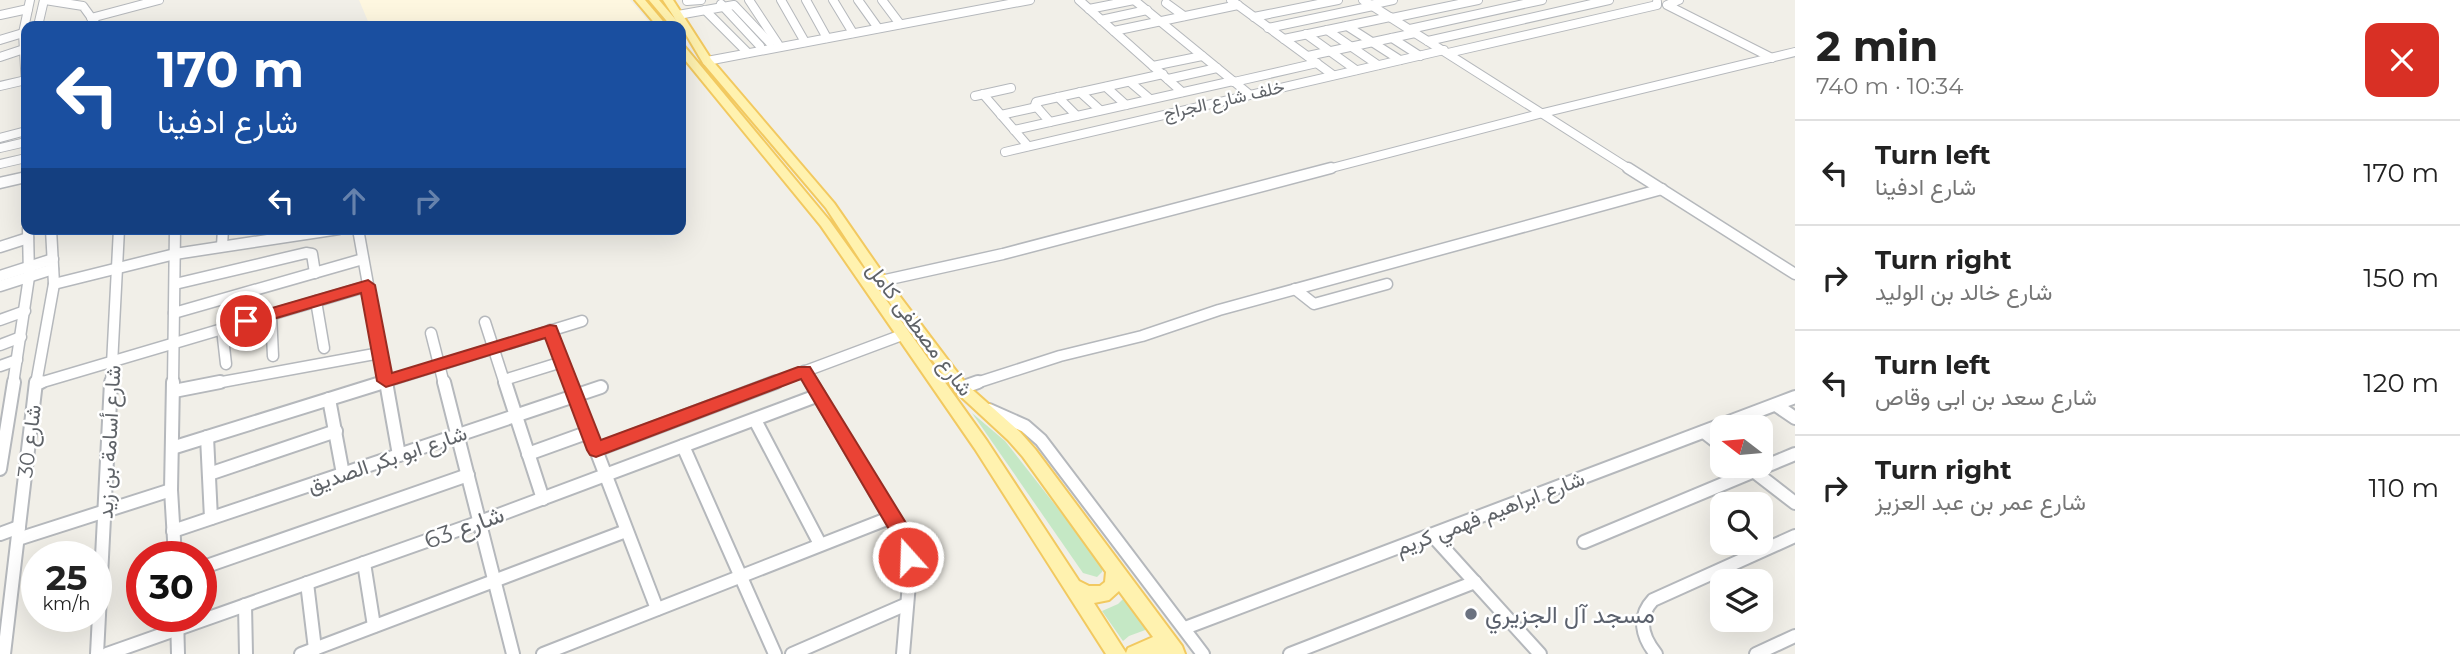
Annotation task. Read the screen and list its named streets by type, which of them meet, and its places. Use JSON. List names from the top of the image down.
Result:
{
  "streets": {
    "main road": ["شارع مصطفى كامل"],
    "street": [
      "خلف شارع الجراج",
      "شارع 30",
      "شارع أسامة بن زيد",
      "شارع ابو بكر الصديق",
      "شارع ابراهيم فهمي كريم",
      "شارع 63"
    ]
  },
  "places": ["مسجد آل الجزيري"],
  "north": "left",
  "page": {
    "heading": ["2 min", "740 m · 10:34"],
    "turn": ["170 m", "شارع ادفينا"],
    "list": [
      {
        "name": "Turn left",
        "note": "شارع ادفينا",
        "value": "170 m"
      },
      {
        "name": "Turn right",
        "note": "شارع خالد بن الوليد",
        "value": "150 m"
      },
      {
        "name": "Turn left",
        "note": "شارع سعد بن ابى وقاص",
        "value": "120 m"
      },
      {
        "name": "Turn right",
        "note": "شارع عمر بن عبد العزيز",
        "value": "110 m"
      }
    ],
    "speed": "25 km/h",
    "limit": "30"
  }
}
